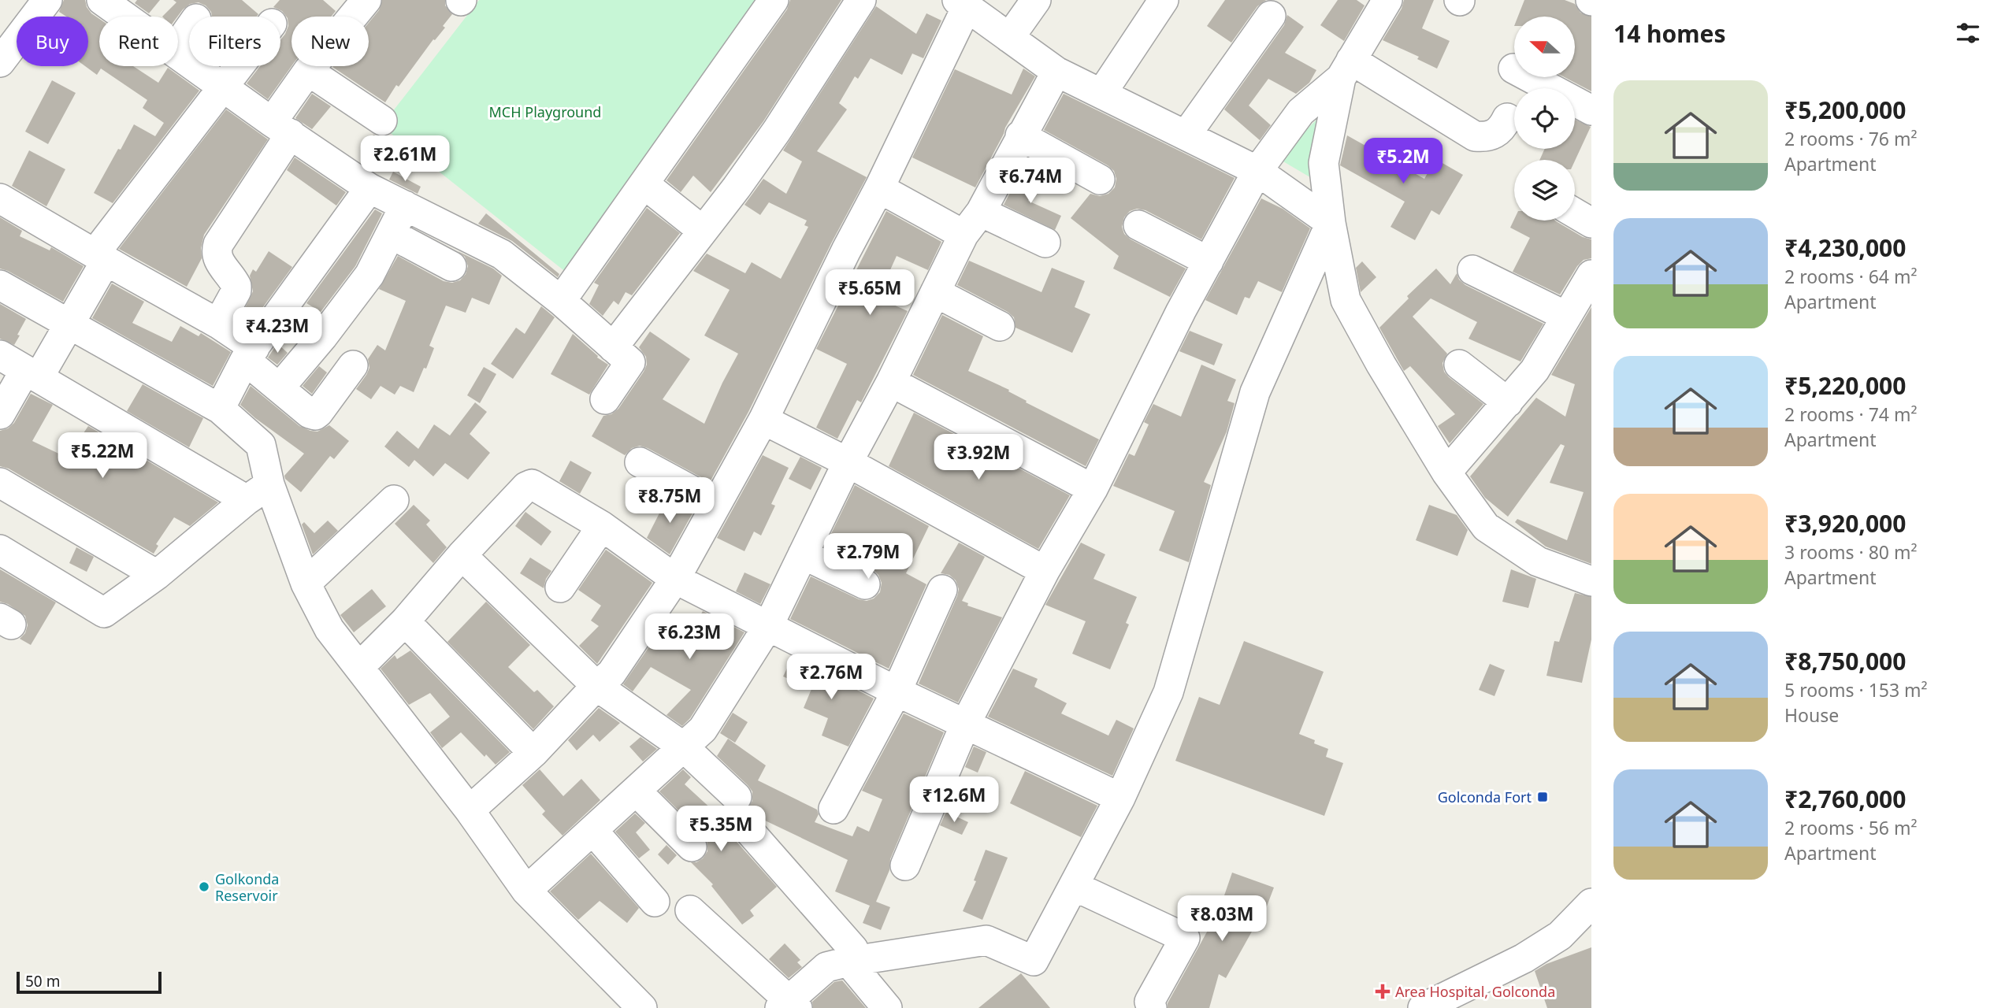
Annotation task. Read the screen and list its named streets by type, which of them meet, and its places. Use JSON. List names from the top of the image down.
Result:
{
  "parks": ["MCH Playground"],
  "places": {
    "transit": ["Golconda Fort"],
    "other": ["Golkonda Reservoir"],
    "health": ["Area Hospital, Golconda"]
  },
  "scale_bar": "50 m",
  "north": "left",
  "page": {
    "heading": "14 homes",
    "chip": [
      "Buy",
      "Rent",
      "Filters",
      "New"
    ],
    "list": [
      {
        "name": "₹5,200,000",
        "note": "2 rooms · 76 m² · Apartment"
      },
      {
        "name": "₹4,230,000",
        "note": "2 rooms · 64 m² · Apartment"
      },
      {
        "name": "₹5,220,000",
        "note": "2 rooms · 74 m² · Apartment"
      },
      {
        "name": "₹3,920,000",
        "note": "3 rooms · 80 m² · Apartment"
      },
      {
        "name": "₹8,750,000",
        "note": "5 rooms · 153 m² · House"
      },
      {
        "name": "₹2,760,000",
        "note": "2 rooms · 56 m² · Apartment"
      }
    ],
    "price": [
      "₹2.61M",
      "₹5.2M",
      "₹6.74M",
      "₹5.65M",
      "₹4.23M",
      "₹5.22M",
      "₹3.92M",
      "₹8.75M",
      "₹2.79M",
      "₹6.23M",
      "₹2.76M",
      "₹12.6M",
      "₹5.35M",
      "₹8.03M"
    ],
    "scale": "50 m"
  }
}
